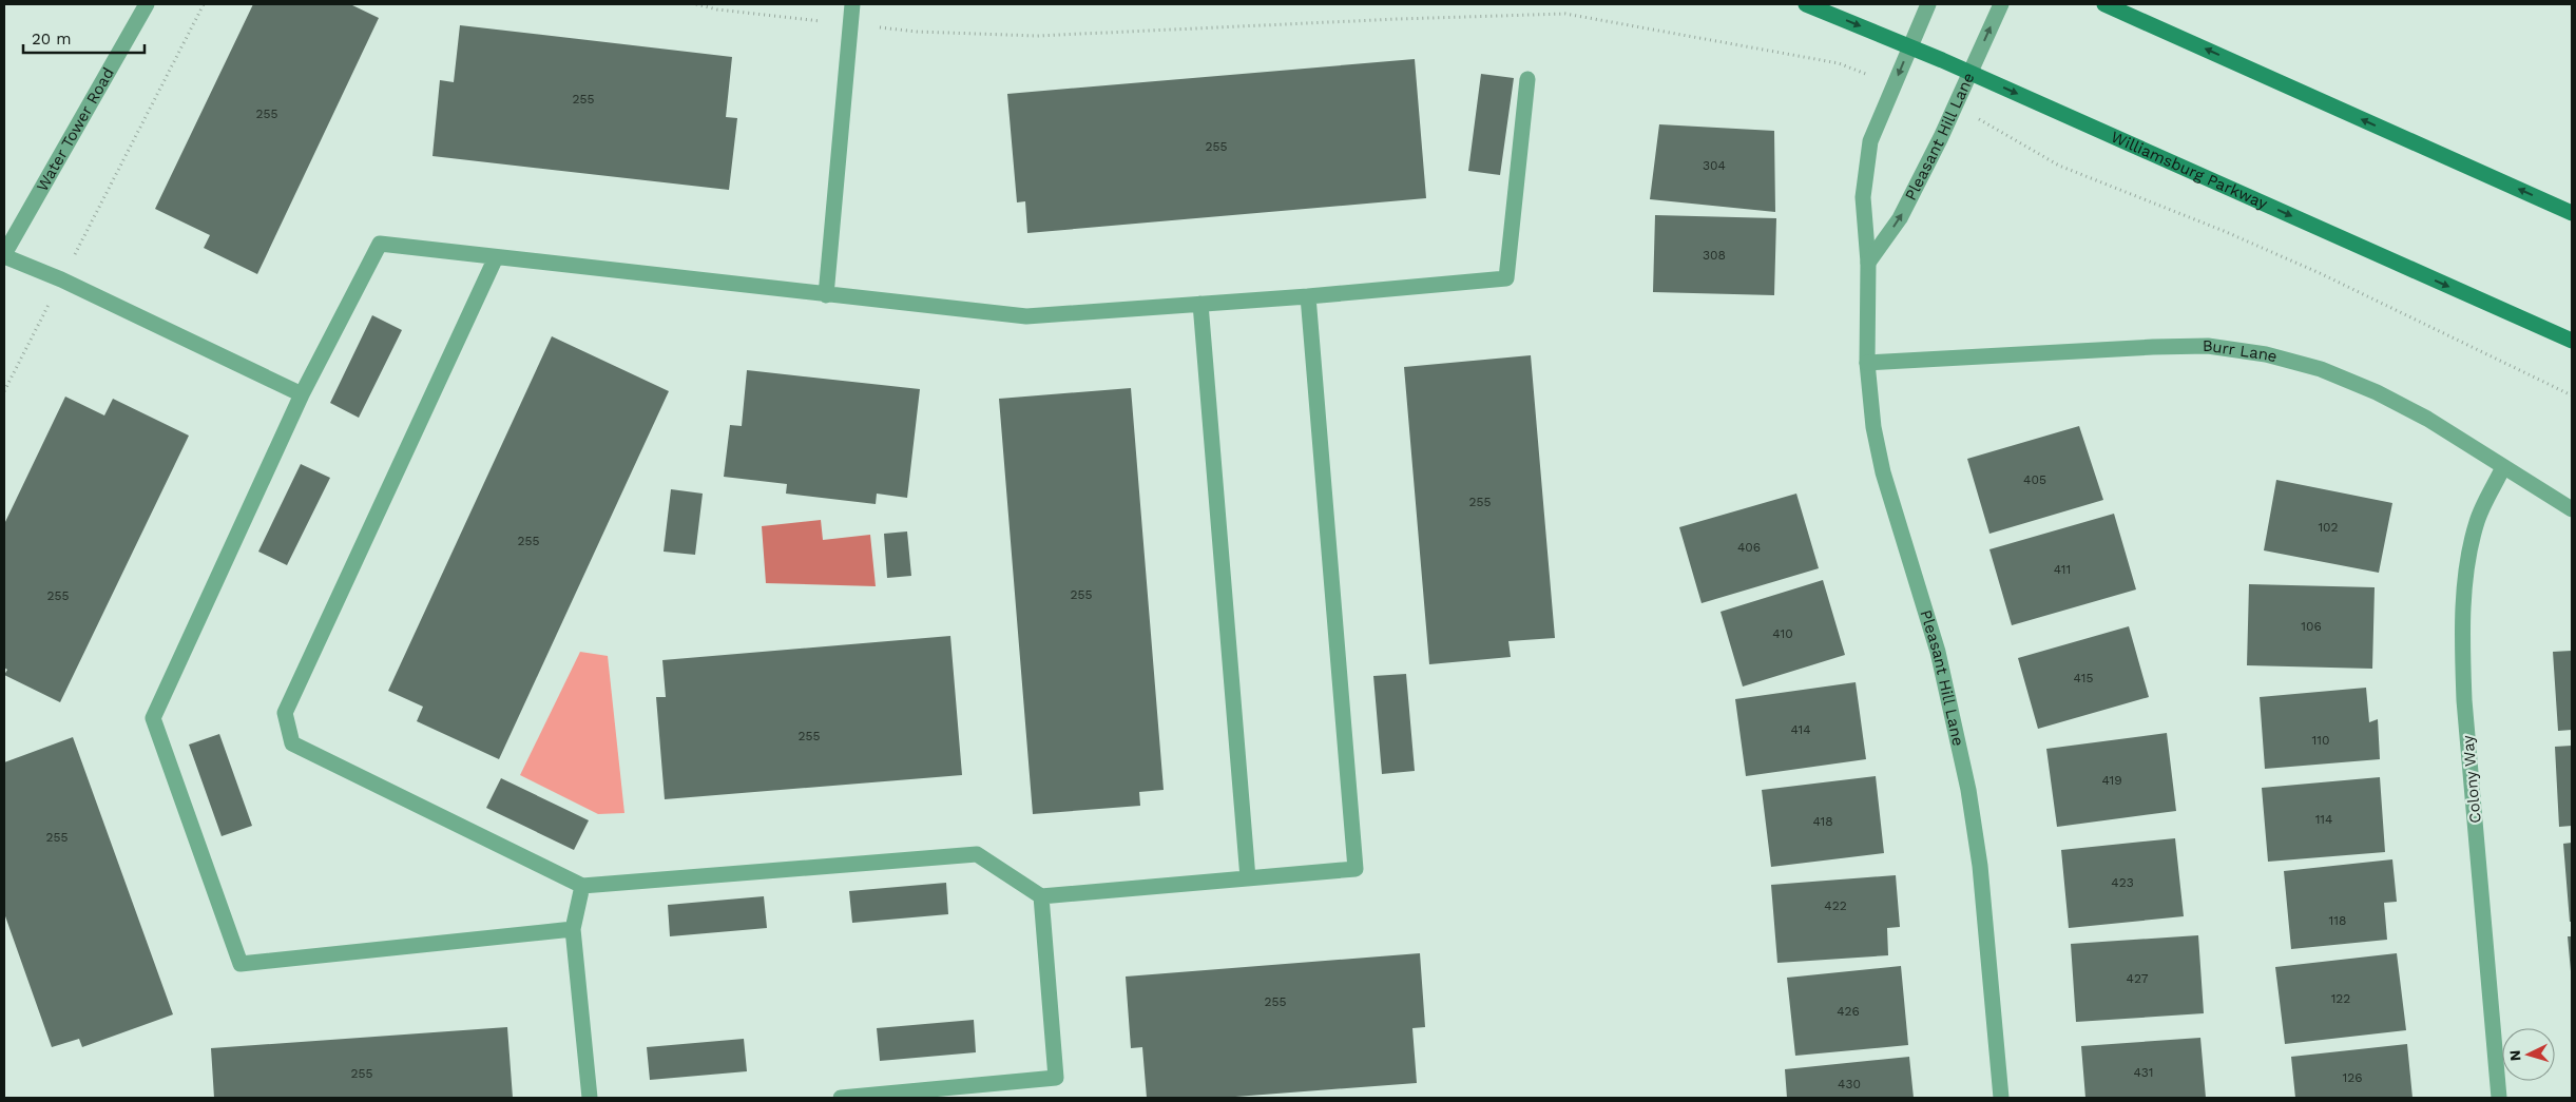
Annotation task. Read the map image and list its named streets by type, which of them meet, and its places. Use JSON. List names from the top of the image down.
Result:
{
  "streets": {
    "street": [
      "Water Tower Road",
      "Pleasant Hill Lane",
      "Williamsburg Parkway",
      "Burr Lane",
      "Colony Way"
    ]
  },
  "crossings": [
    ["Pleasant Hill Lane", "Williamsburg Parkway"],
    ["Pleasant Hill Lane", "Burr Lane"],
    ["Burr Lane", "Colony Way"]
  ],
  "house_numbers": [
    "255",
    "255",
    "255",
    "304",
    "308",
    "405",
    "255",
    "102",
    "255",
    "406",
    "411",
    "255",
    "255",
    "106",
    "410",
    "415",
    "414",
    "255",
    "110",
    "419",
    "114",
    "418",
    "255",
    "423",
    "422",
    "118",
    "427",
    "122",
    "255",
    "426",
    "431",
    "255",
    "126",
    "430"
  ],
  "scale_bar": "20 m",
  "north": "left"
}
